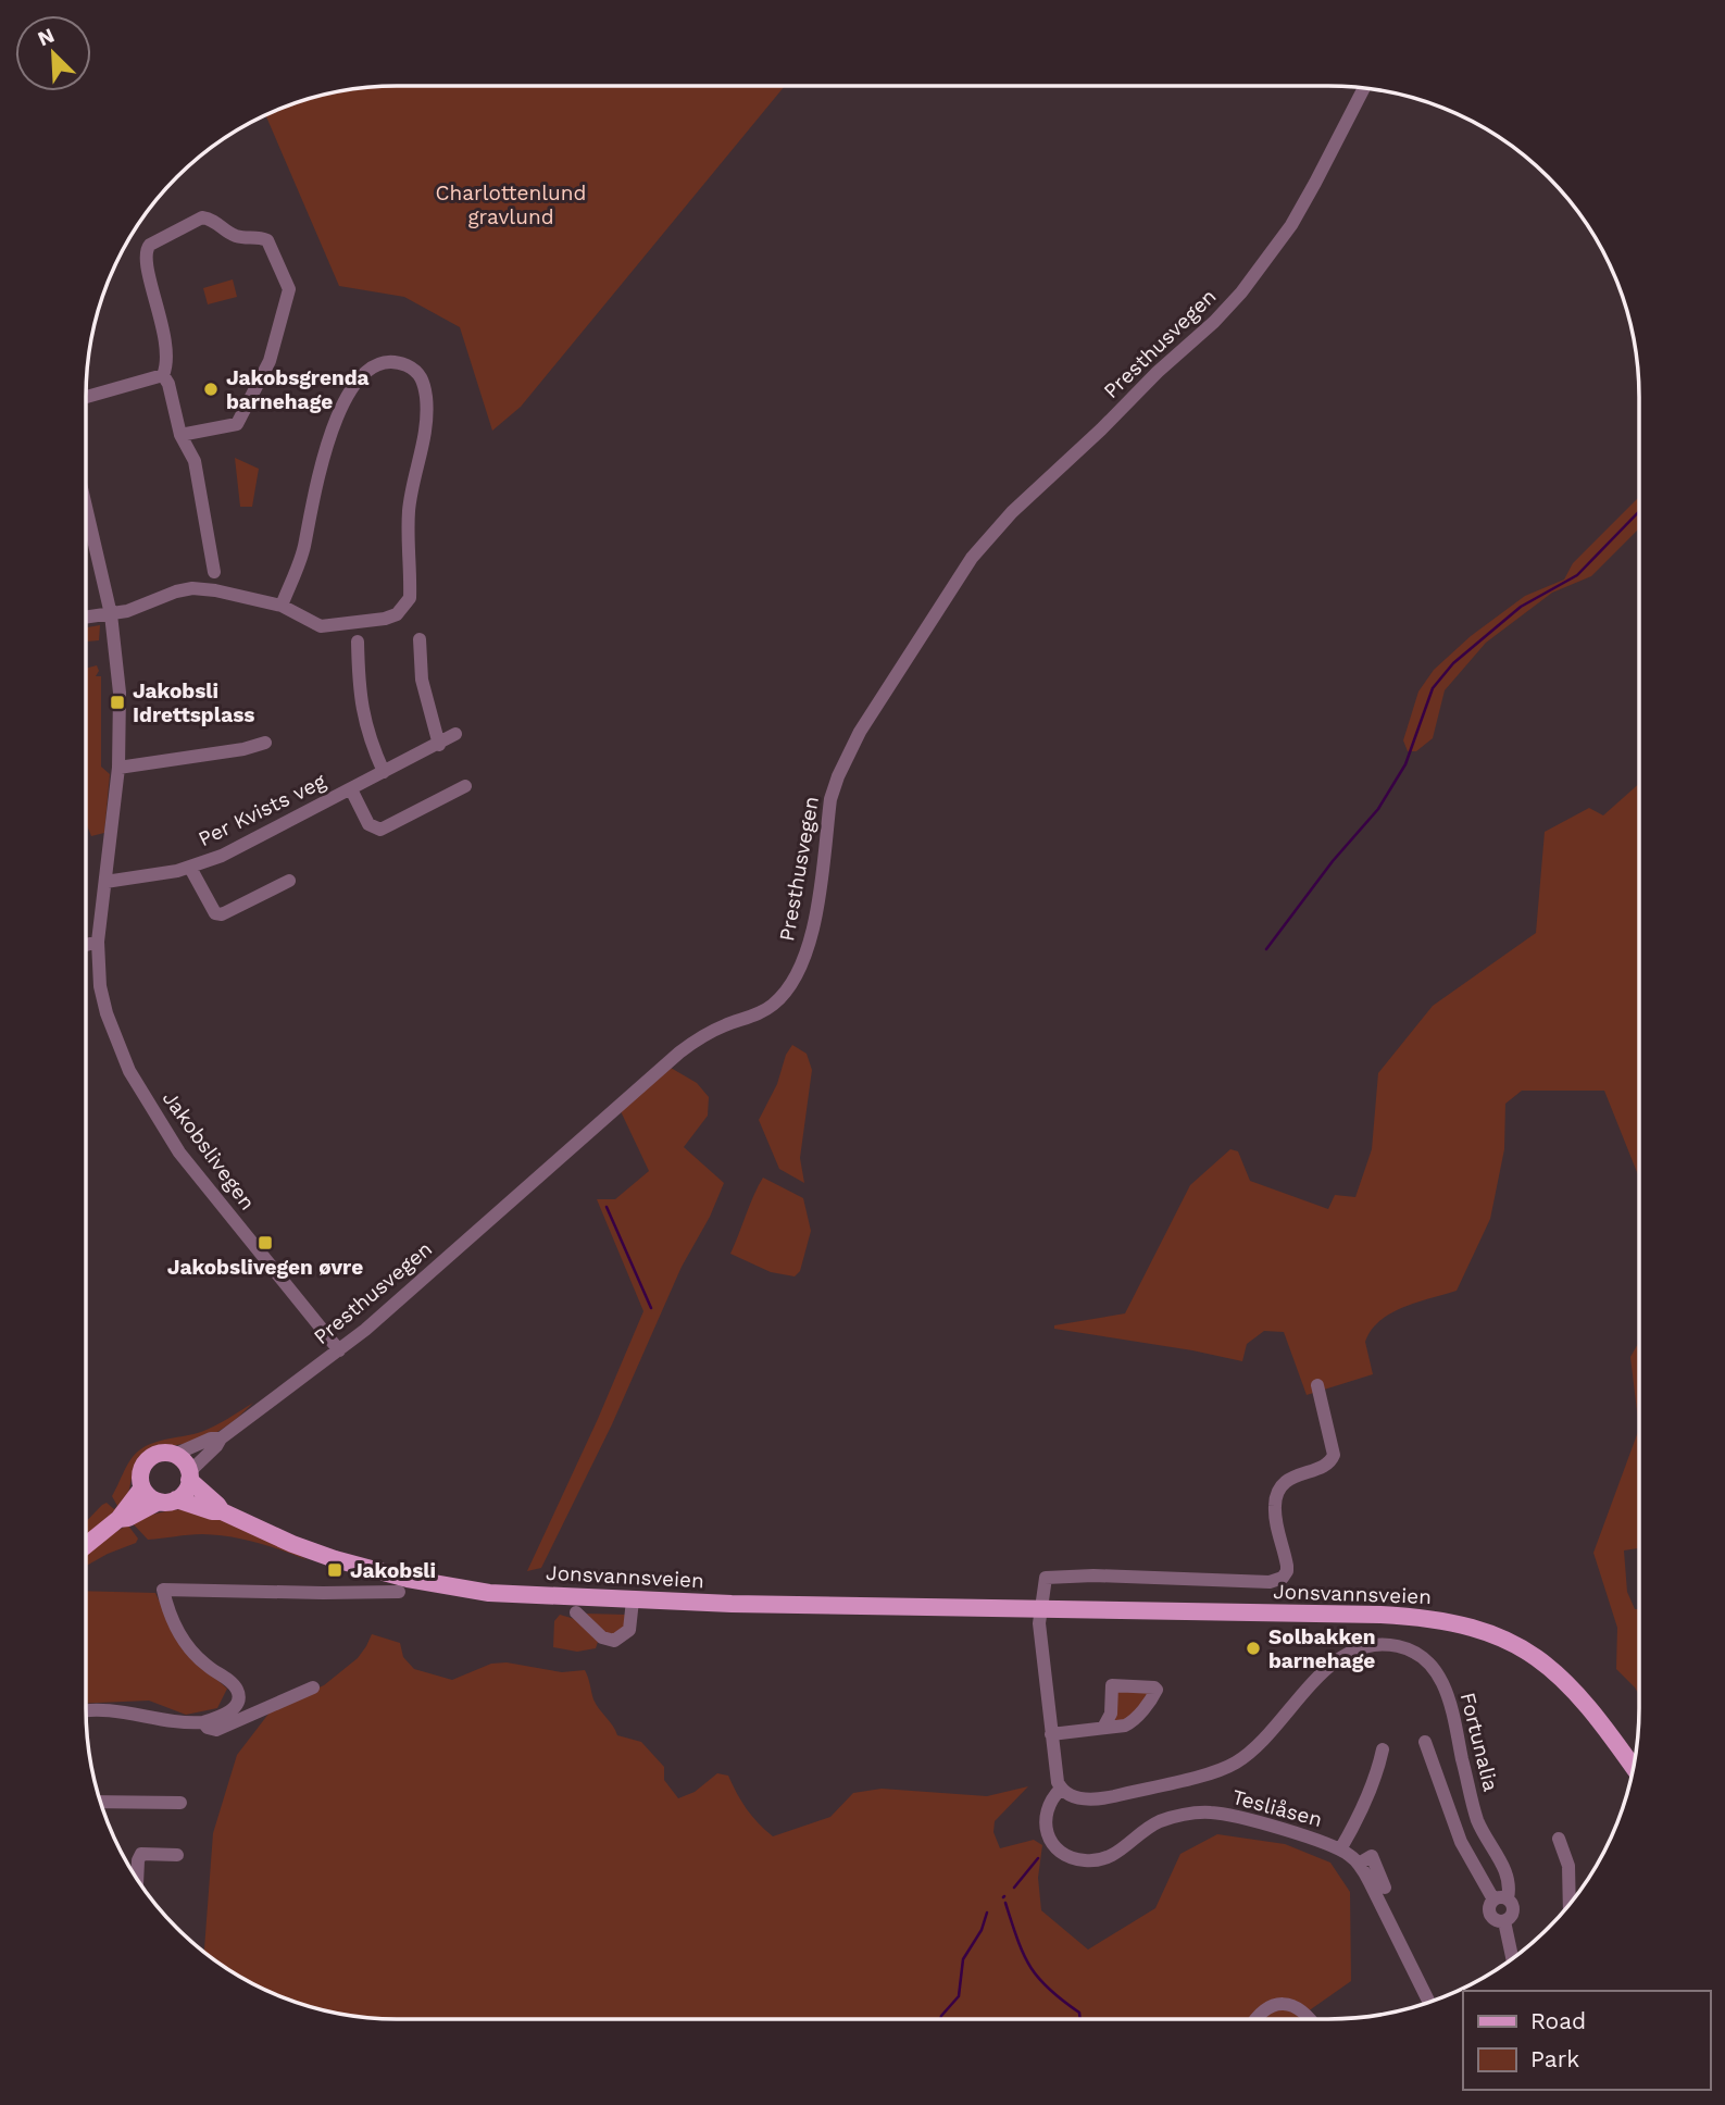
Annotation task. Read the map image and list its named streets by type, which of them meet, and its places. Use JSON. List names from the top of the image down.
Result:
{
  "streets": {
    "main road": ["Jonsvannsveien"],
    "street": [
      "Presthusvegen",
      "Per Kvists veg",
      "Jakobslivegen",
      "Fortunalia",
      "Tesliåsen"
    ]
  },
  "crossings": [
    ["Presthusvegen", "Jakobslivegen"],
    ["Presthusvegen", "Jonsvannsveien"],
    ["Per Kvists veg", "Jakobslivegen"],
    ["Fortunalia", "Tesliåsen"]
  ],
  "parks": ["Charlottenlund gravlund"],
  "places": {
    "other": ["Jakobsgrenda barnehage", "Solbakken barnehage"],
    "transit": ["Jakobsli Idrettsplass", "Jakobslivegen øvre", "Jakobsli"]
  },
  "legend": ["Road", "Park"],
  "north": "top left"
}
